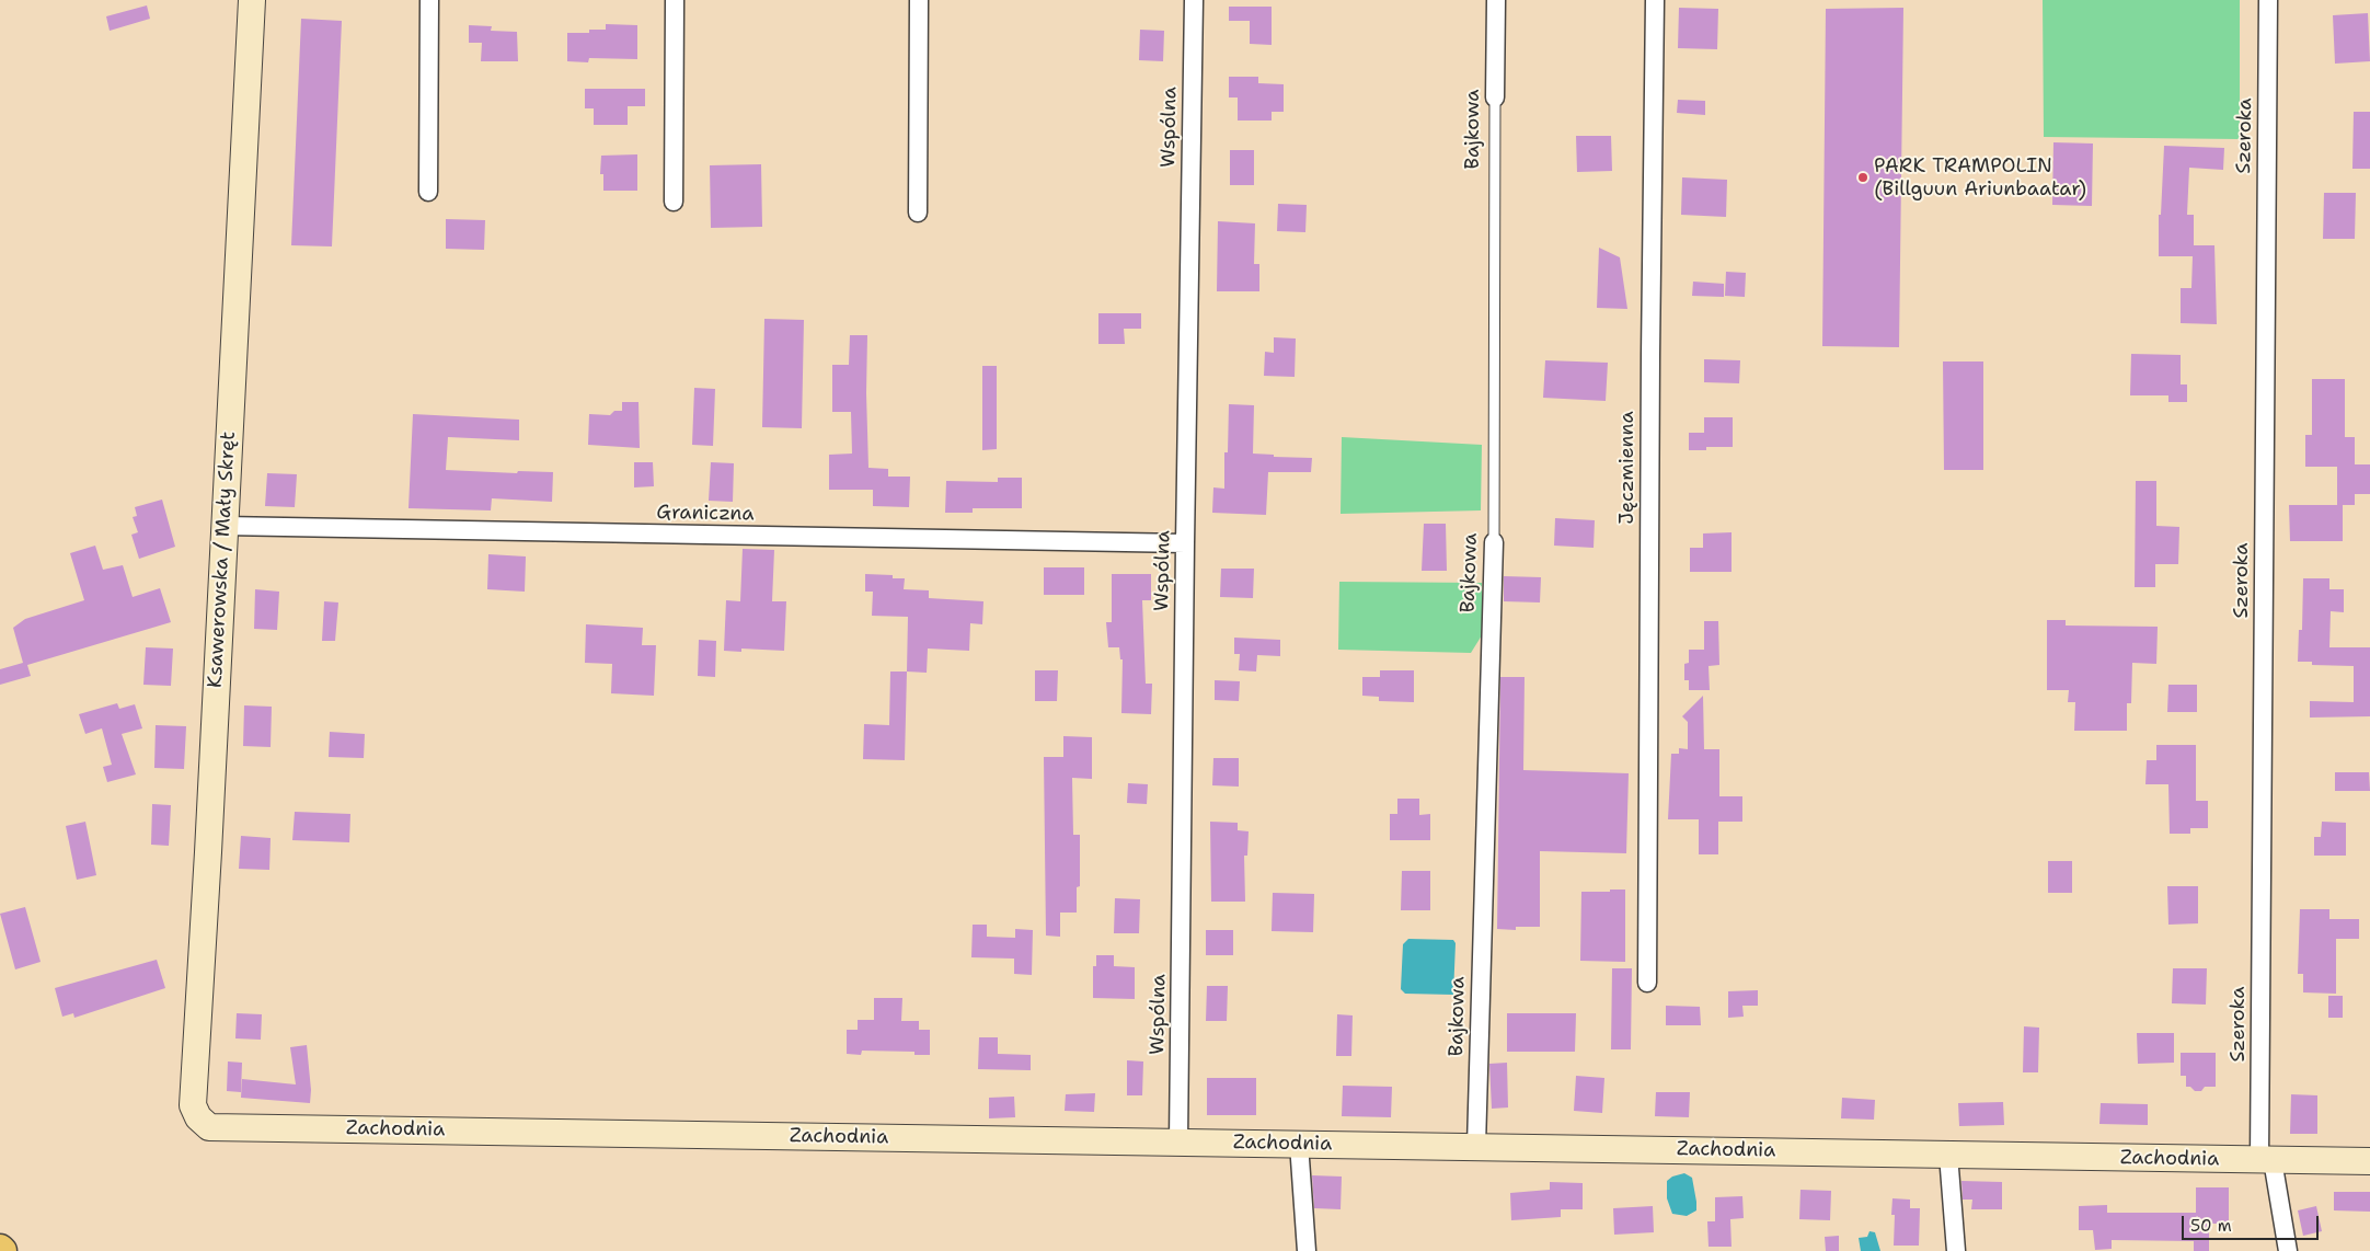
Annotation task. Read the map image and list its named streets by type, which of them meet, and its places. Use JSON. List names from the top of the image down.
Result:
{
  "streets": {
    "street": [
      "Wspólna",
      "Bajkowa",
      "Szeroka",
      "Jęczmienna",
      "Graniczna",
      "Ksawerowska / Mały Skręt",
      "Zachodnia"
    ]
  },
  "crossings": [
    ["Wspólna", "Graniczna"],
    ["Wspólna", "Zachodnia"],
    ["Bajkowa", "Zachodnia"],
    ["Szeroka", "Zachodnia"],
    ["Graniczna", "Ksawerowska / Mały Skręt"],
    ["Ksawerowska / Mały Skręt", "Zachodnia"]
  ],
  "places": ["PARK TRAMPOLIN (Billguun Ariunbaatar)"],
  "scale_bar": "50 m"
}
